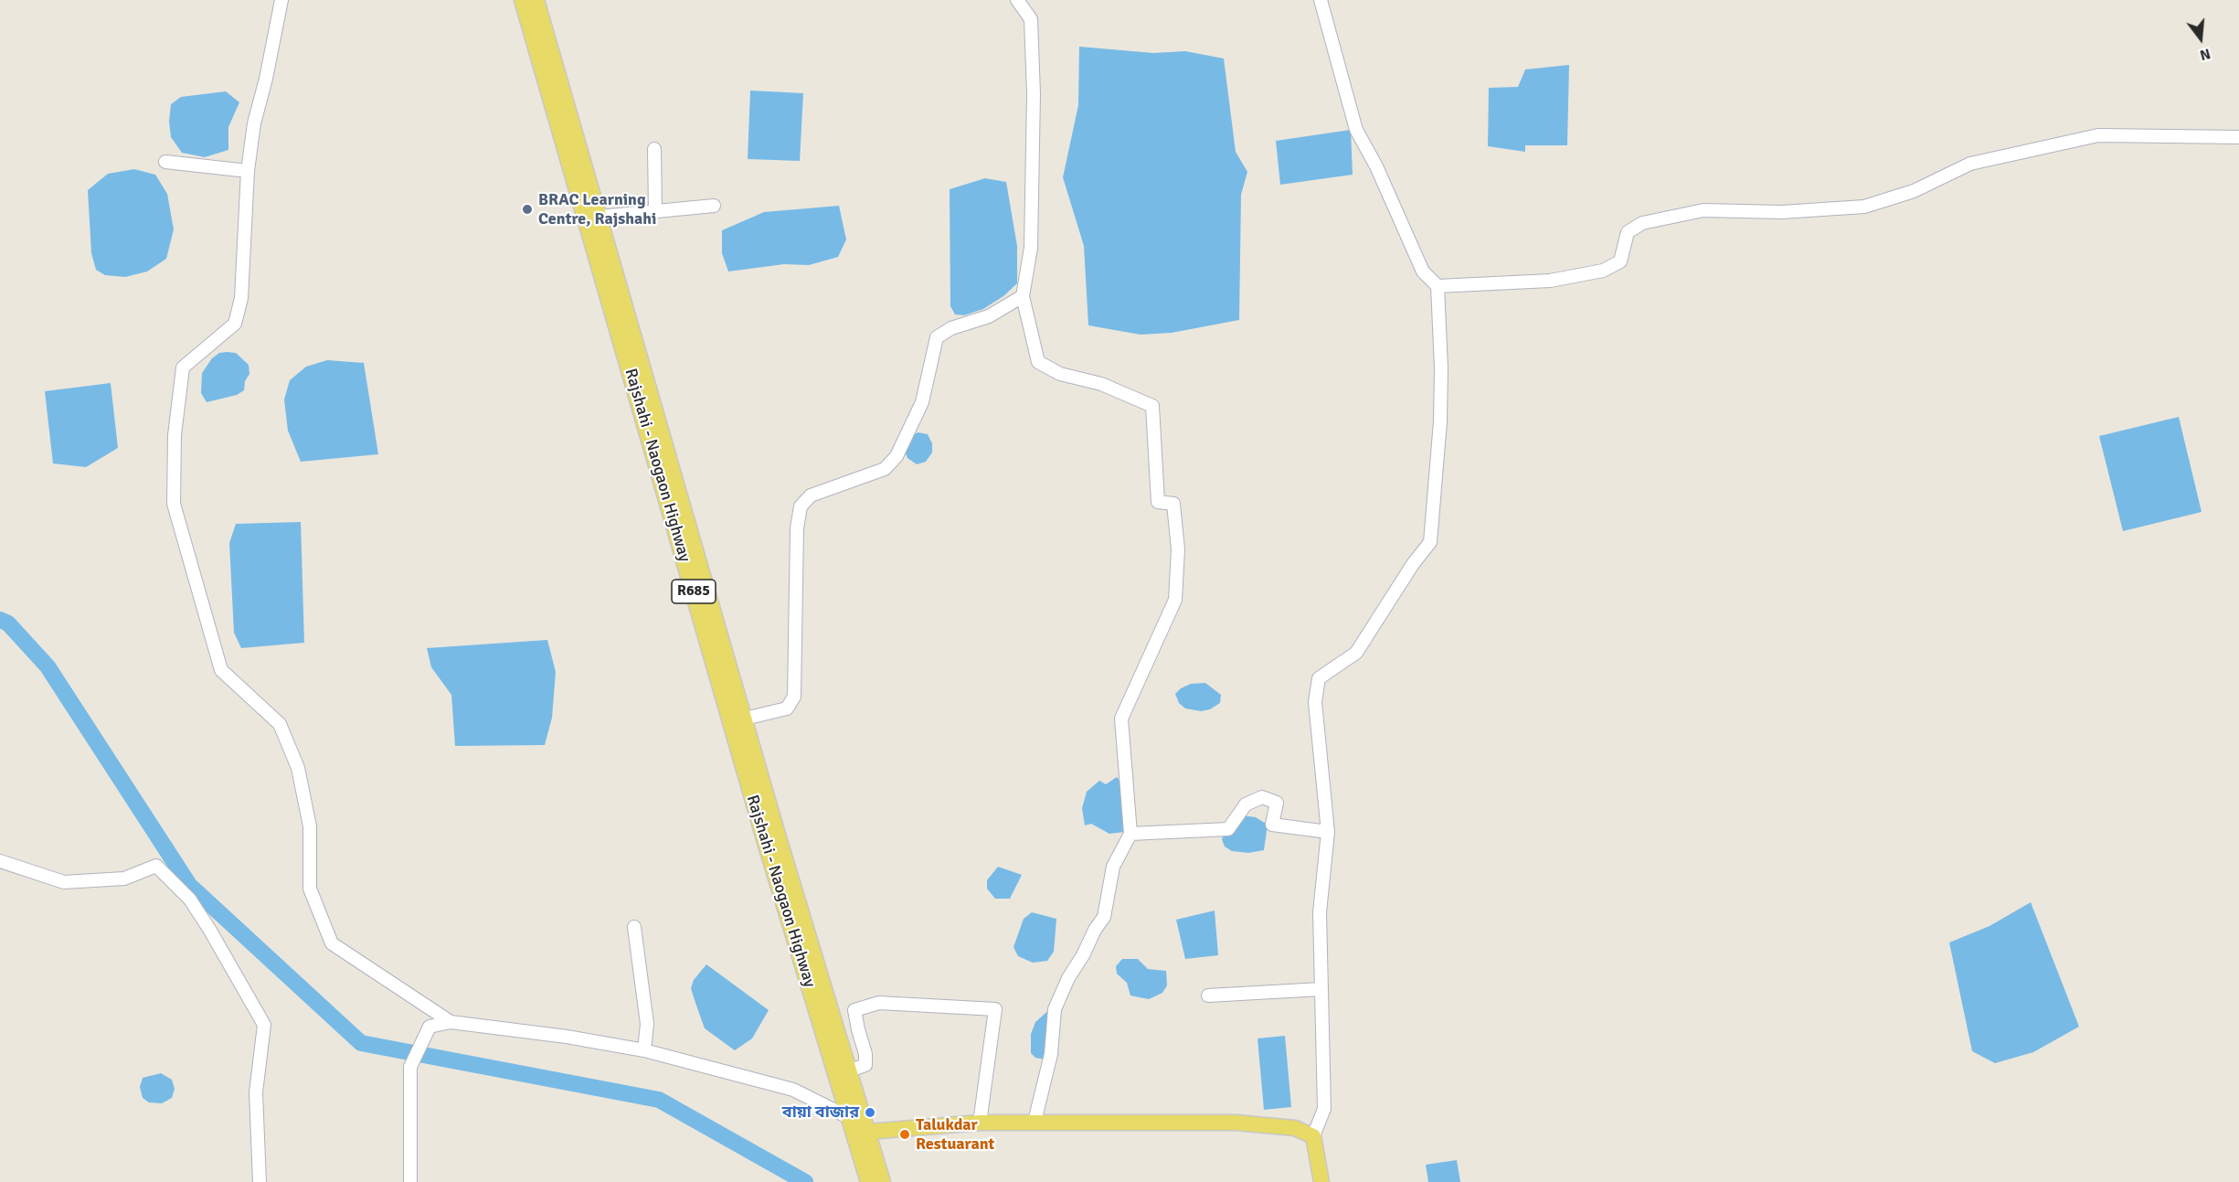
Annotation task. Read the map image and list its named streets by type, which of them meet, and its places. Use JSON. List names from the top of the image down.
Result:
{
  "streets": {
    "main road": ["Rajshahi - Naogaon Highway", "R685"]
  },
  "places": ["BRAC Learning Centre, Rajshahi", "বায়া বাজার", "Talukdar Restuarant"],
  "north": "bottom"
}
